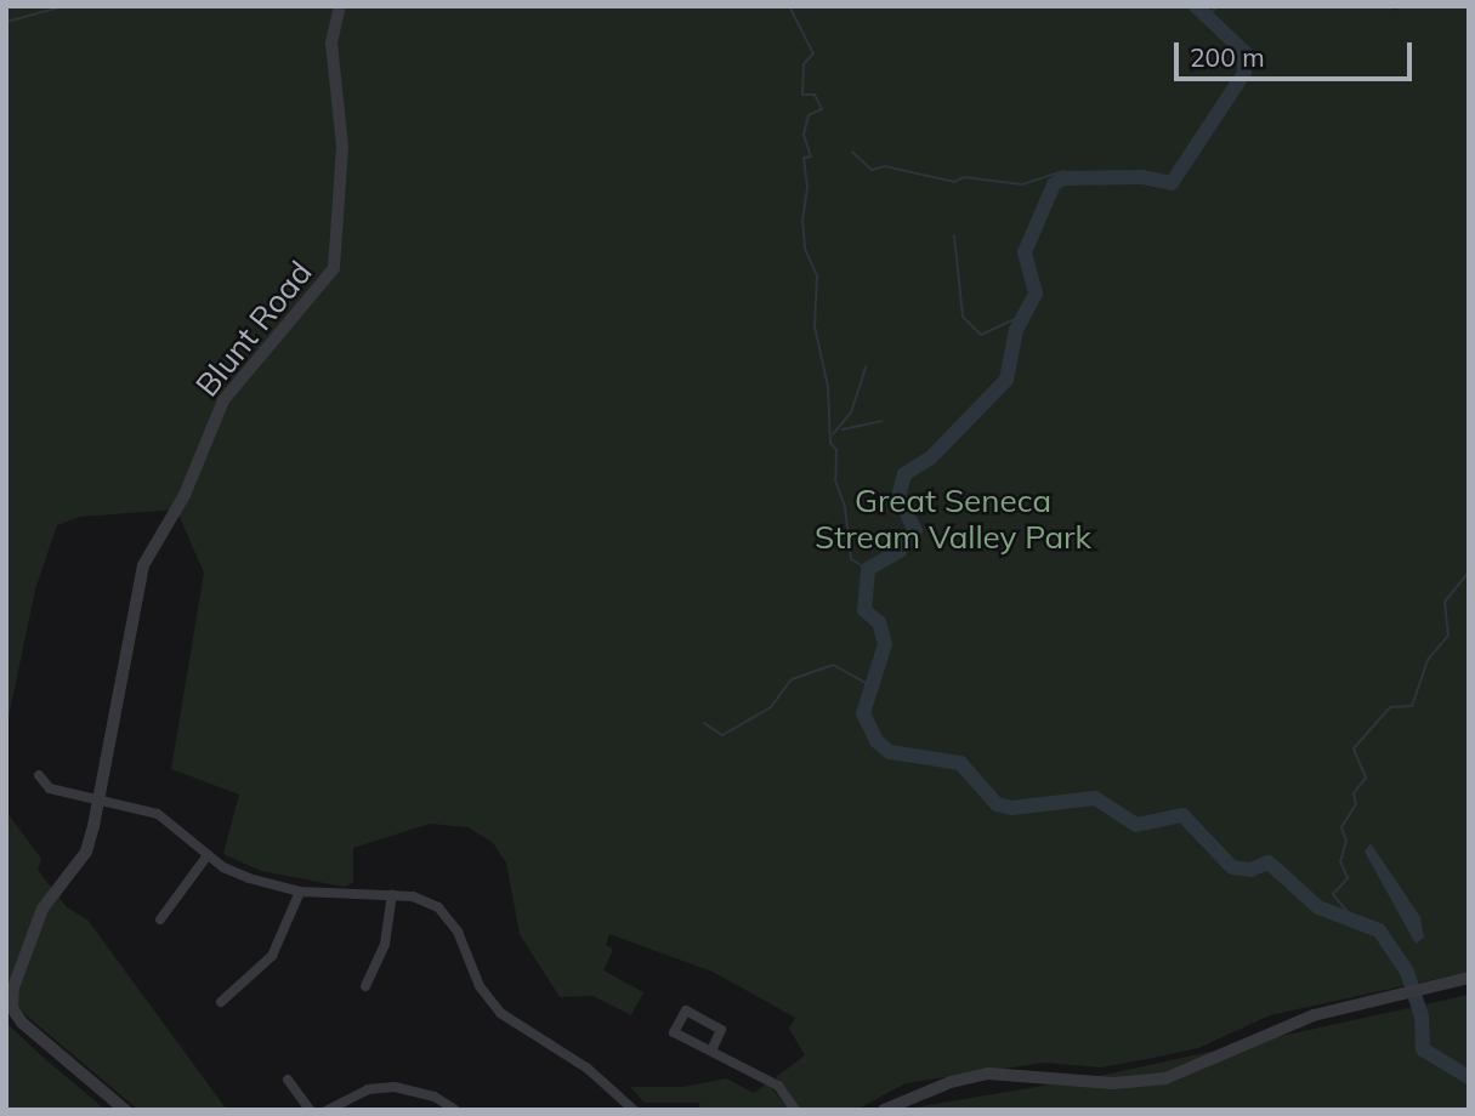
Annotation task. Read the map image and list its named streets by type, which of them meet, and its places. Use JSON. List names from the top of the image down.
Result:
{
  "streets": {
    "street": ["Blunt Road"]
  },
  "parks": ["Great Seneca Stream Valley Park"],
  "scale_bar": "200 m"
}
